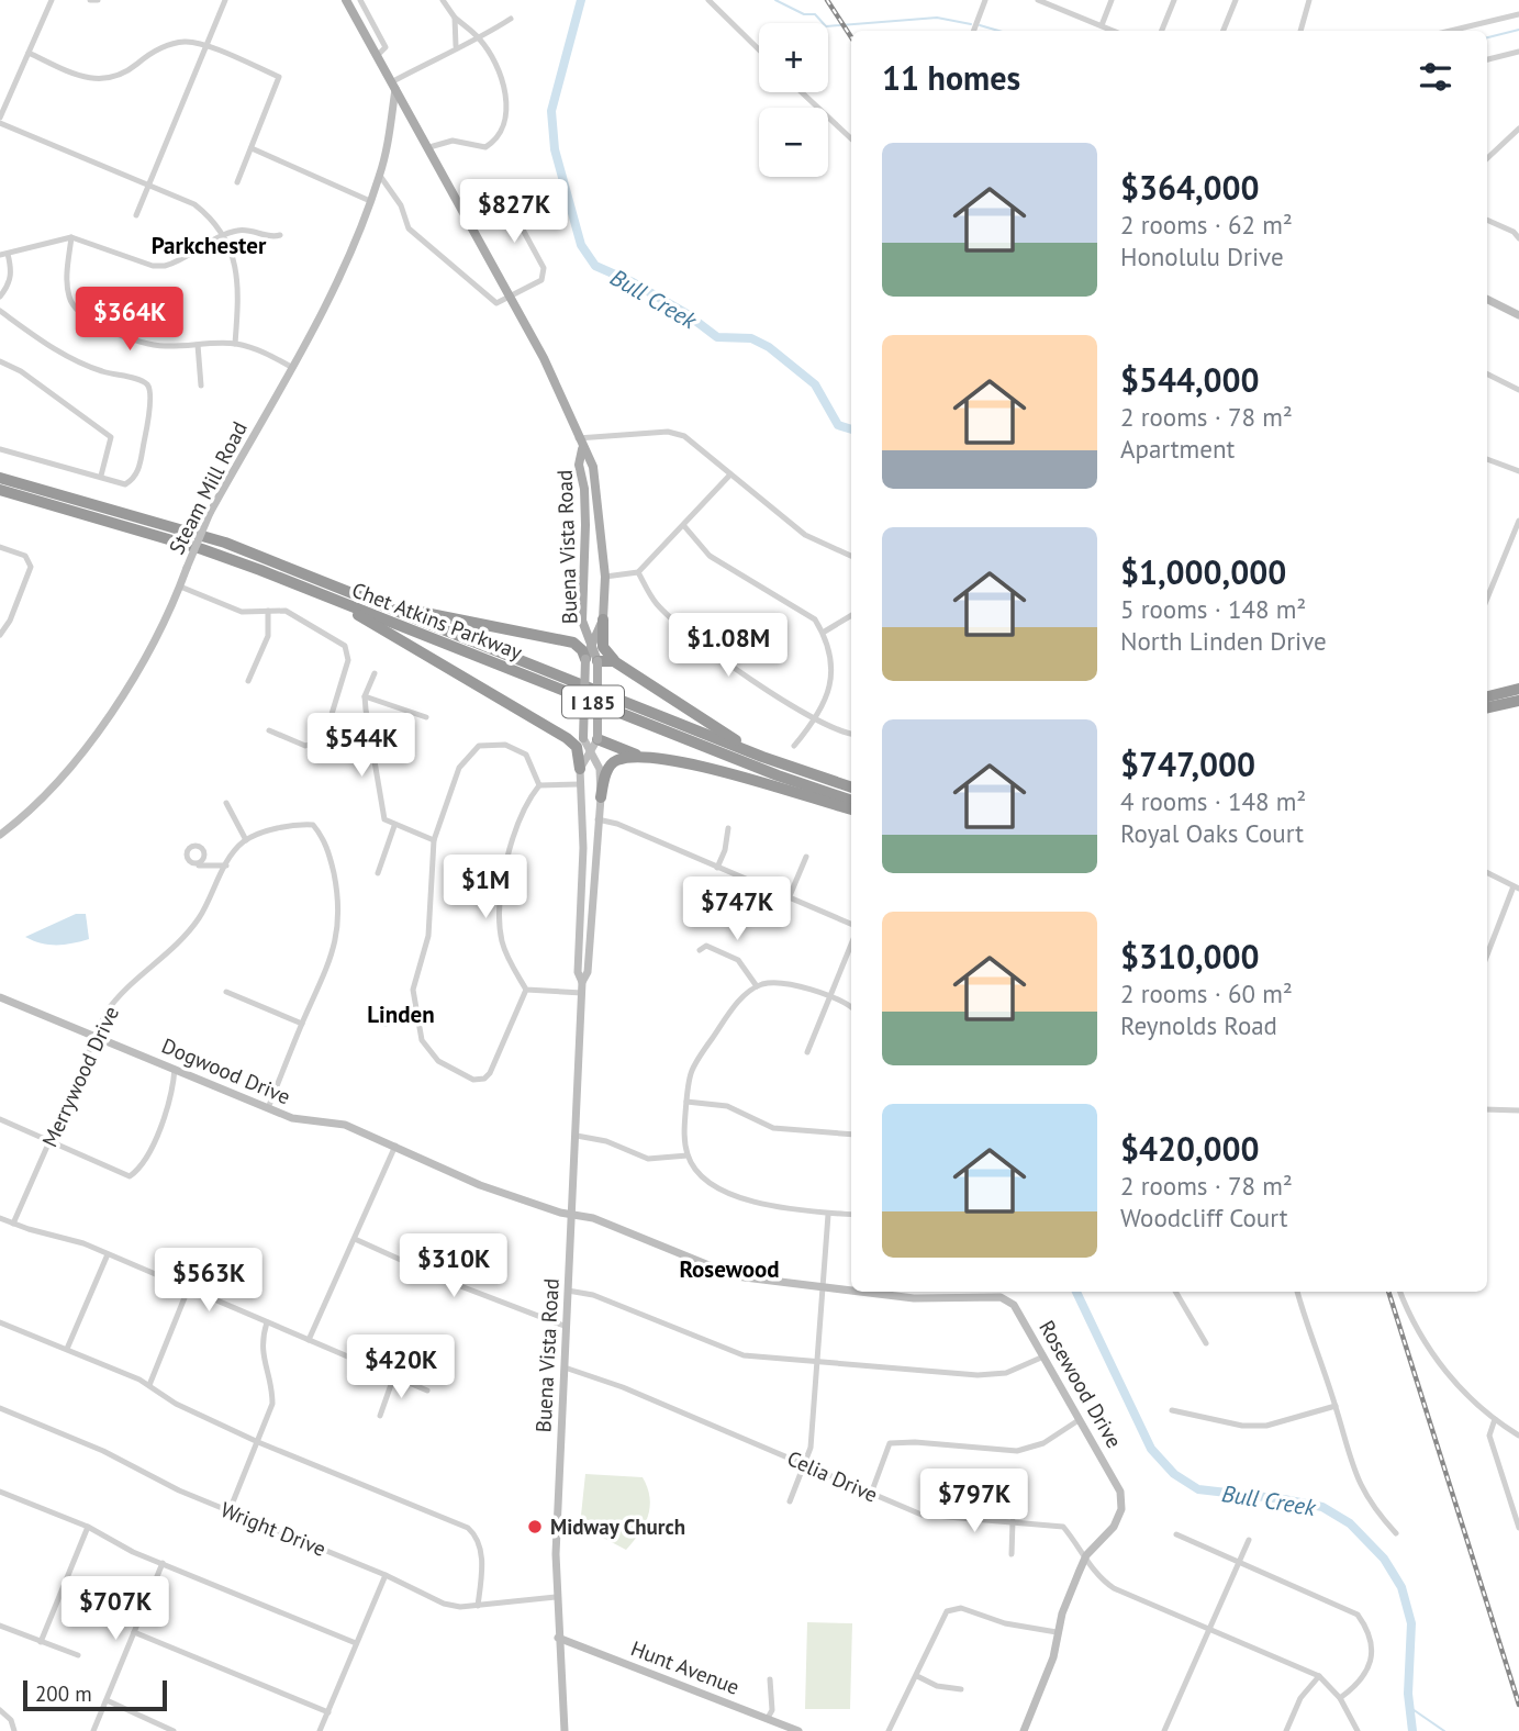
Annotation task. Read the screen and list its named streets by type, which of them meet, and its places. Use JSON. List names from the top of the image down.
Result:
{
  "streets": {
    "highway": ["Chet Atkins Parkway", "I 185"],
    "main road": ["Buena Vista Road"],
    "street": [
      "Steam Mill Road",
      "Dogwood Drive",
      "Merrywood Drive",
      "Rosewood Drive",
      "Celia Drive",
      "Wright Drive",
      "Hunt Avenue"
    ]
  },
  "crossings": [
    ["Steam Mill Road", "Buena Vista Road"],
    ["Buena Vista Road", "Dogwood Drive"],
    ["Buena Vista Road", "Rosewood Drive"],
    ["Buena Vista Road", "Celia Drive"],
    ["Buena Vista Road", "Wright Drive"],
    ["Buena Vista Road", "Hunt Avenue"],
    ["Dogwood Drive", "Merrywood Drive"],
    ["Dogwood Drive", "Rosewood Drive"],
    ["Rosewood Drive", "Celia Drive"]
  ],
  "districts": ["Parkchester", "Linden", "Rosewood"],
  "water": ["Bull Creek"],
  "places": ["Midway Church"],
  "scale_bar": "200 m",
  "page": {
    "map_buttons": ["+", "−"],
    "heading": "11 homes",
    "list": [
      {
        "name": "$364,000",
        "note": "2 rooms · 62 m² · Honolulu Drive"
      },
      {
        "name": "$544,000",
        "note": "2 rooms · 78 m² · Apartment"
      },
      {
        "name": "$1,000,000",
        "note": "5 rooms · 148 m² · North Linden Drive"
      },
      {
        "name": "$747,000",
        "note": "4 rooms · 148 m² · Royal Oaks Court"
      },
      {
        "name": "$310,000",
        "note": "2 rooms · 60 m² · Reynolds Road"
      },
      {
        "name": "$420,000",
        "note": "2 rooms · 78 m² · Woodcliff Court"
      }
    ],
    "price": [
      "$827K",
      "$364K",
      "$1.08M",
      "$544K",
      "$1M",
      "$747K",
      "$310K",
      "$563K",
      "$420K",
      "$797K",
      "$707K"
    ],
    "scale": "200 m"
  }
}
